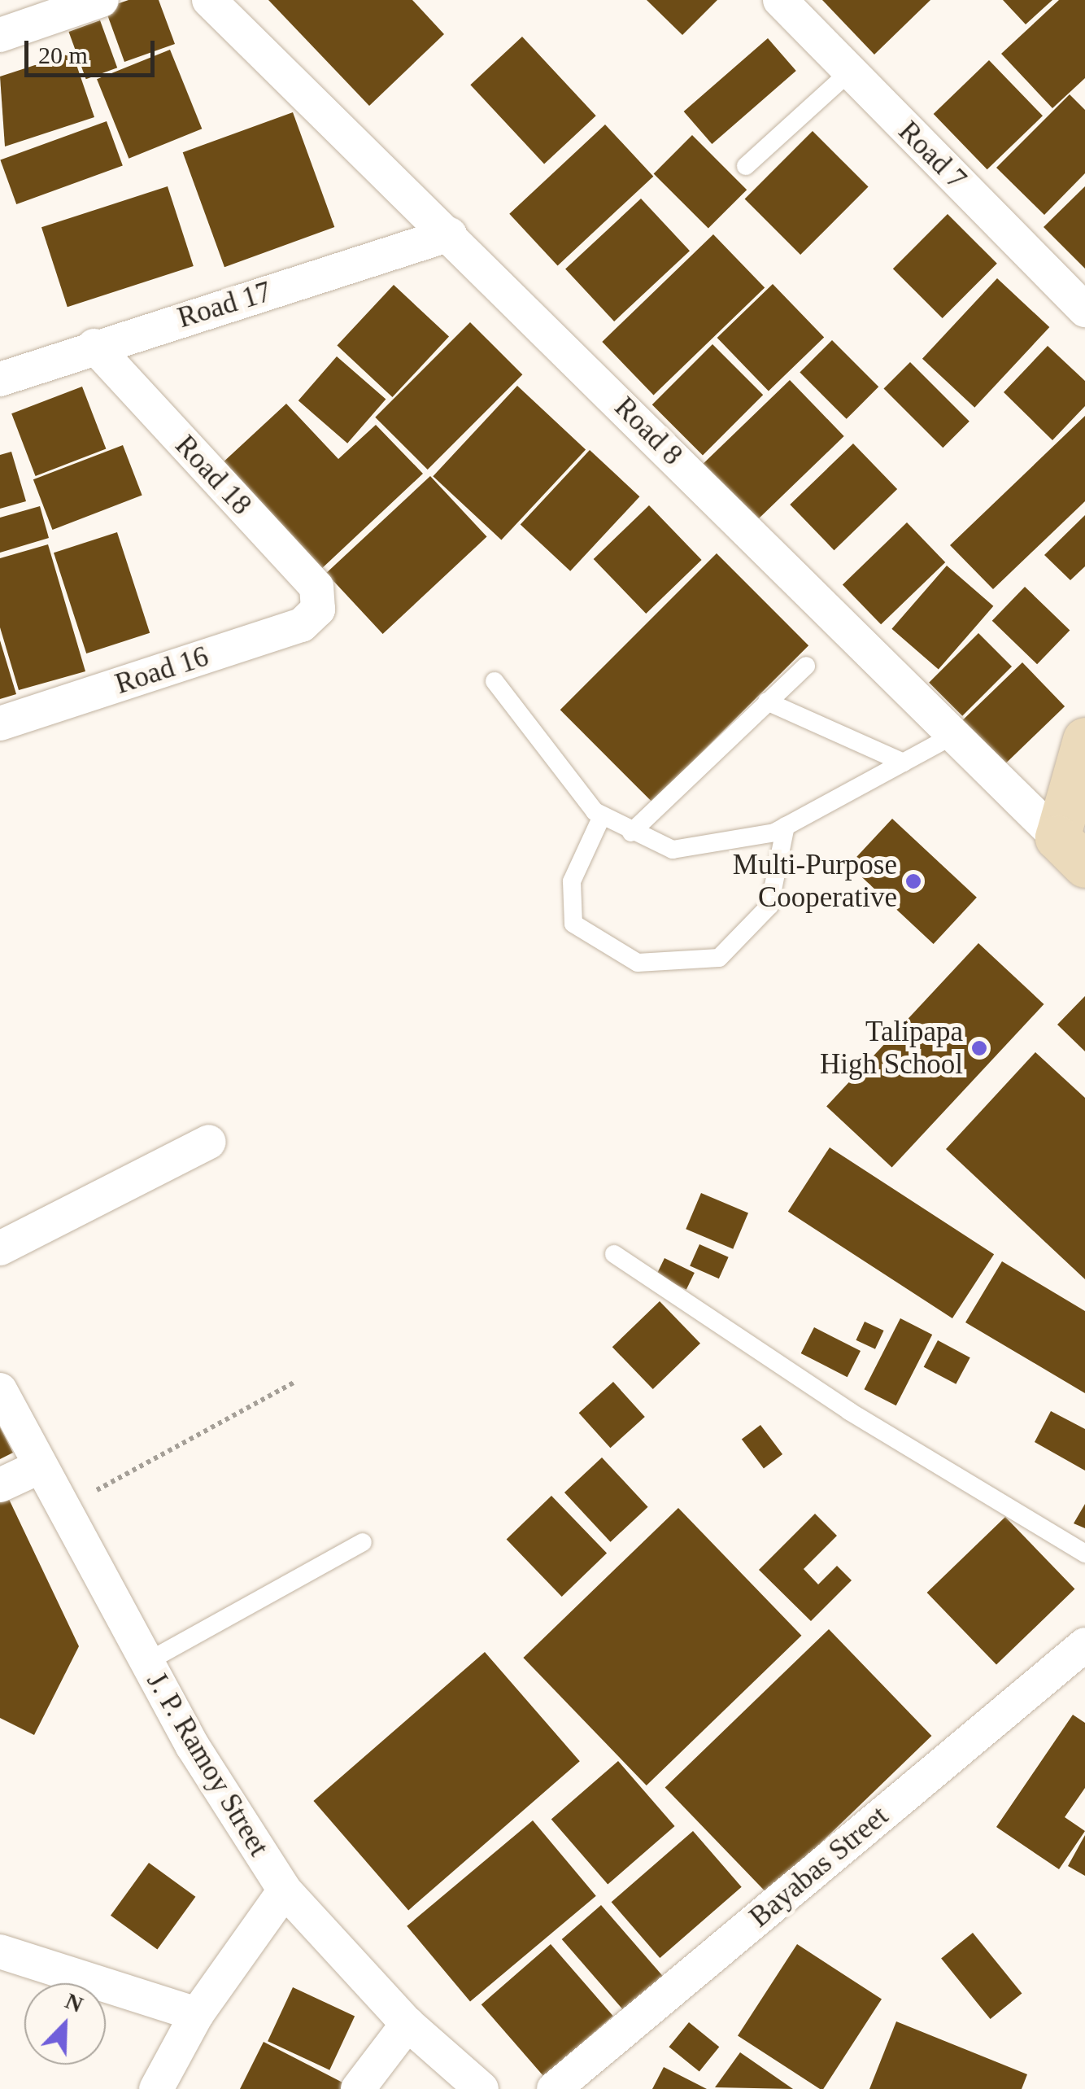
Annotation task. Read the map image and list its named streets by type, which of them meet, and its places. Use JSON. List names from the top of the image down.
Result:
{
  "streets": {
    "street": [
      "Road 7",
      "Road 17",
      "Road 8",
      "Road 18",
      "Road 16",
      "J. P. Ramoy Street",
      "Bayabas Street"
    ]
  },
  "crossings": [
    ["Road 17", "Road 8"],
    ["Road 17", "Road 18"],
    ["Road 18", "Road 16"]
  ],
  "places": ["Multi-Purpose Cooperative", "Talipapa High School"],
  "scale_bar": "20 m",
  "north": "top right"
}
